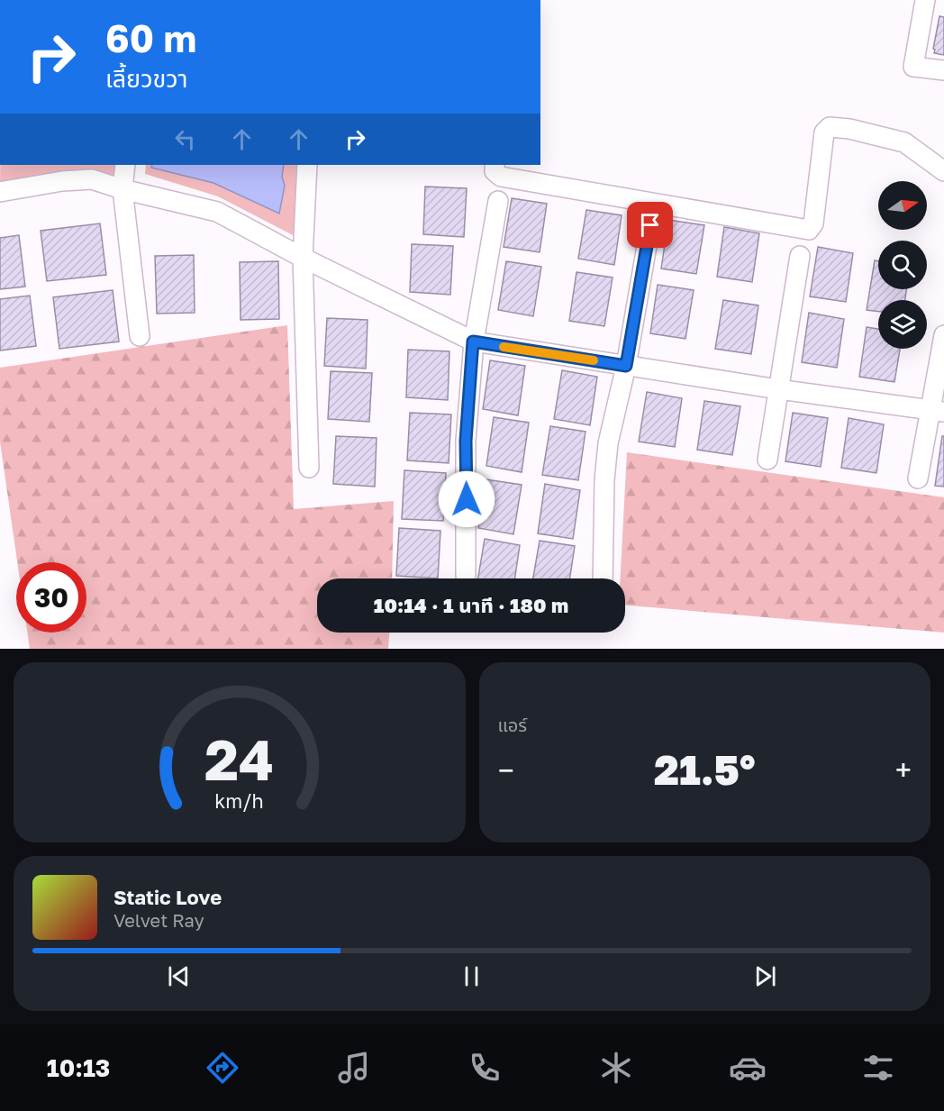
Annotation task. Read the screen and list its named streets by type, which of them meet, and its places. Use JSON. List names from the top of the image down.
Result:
{
  "north": "right",
  "page": {
    "turn": ["60 m", "เลี้ยวขวา"],
    "limit": "30",
    "trip": "10:14 · 1 นาที · 180 m",
    "tile": "แอร์",
    "heat": ["−", "21.5°", "+"],
    "song": ["Static Love", "Velvet Ray"],
    "tabs": "10:13",
    "gauge": ["24", "km/h"]
  }
}
